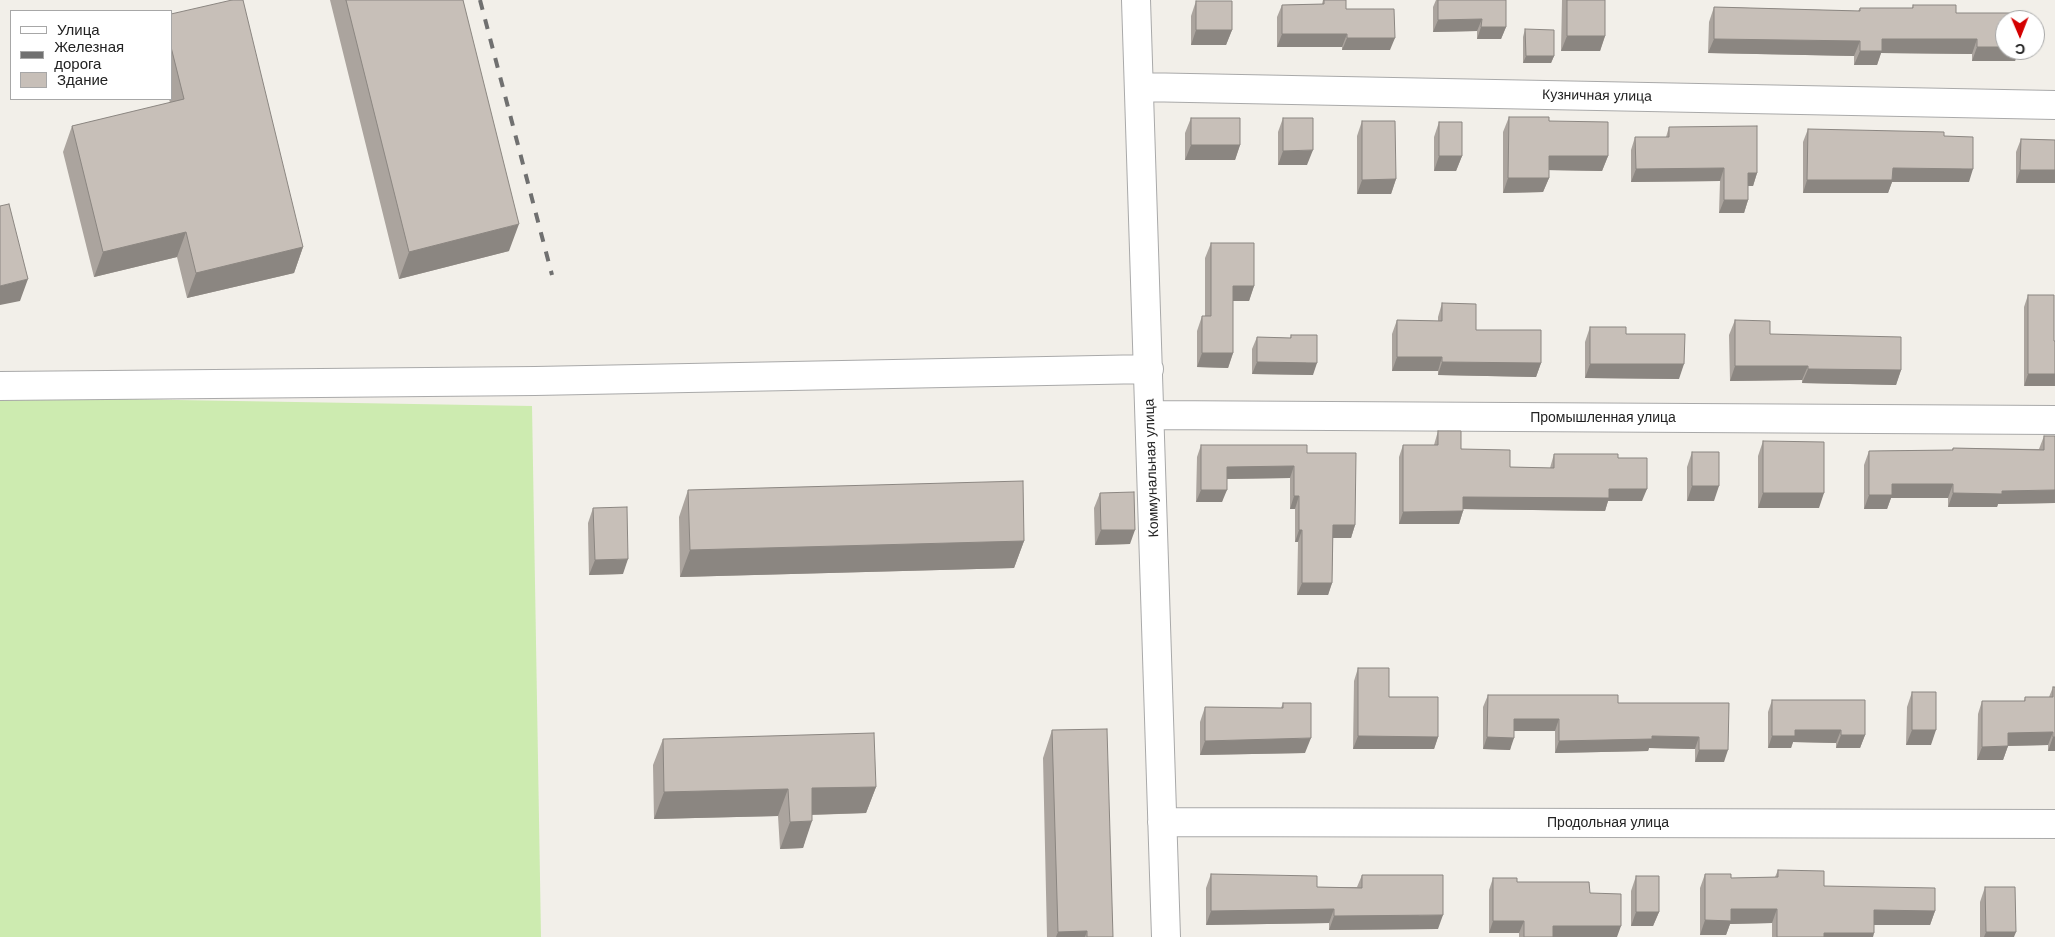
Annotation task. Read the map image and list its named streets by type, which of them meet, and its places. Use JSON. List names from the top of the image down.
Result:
{
  "streets": {
    "street": [
      "Кузничная улица",
      "Промышленная улица",
      "Коммунальная улица",
      "Продольная улица"
    ]
  },
  "crossings": [
    ["Кузничная улица", "Коммунальная улица"],
    ["Промышленная улица", "Коммунальная улица"],
    ["Коммунальная улица", "Продольная улица"]
  ],
  "legend": ["Улица", "Железная дорога", "Здание"],
  "north": "bottom"
}
